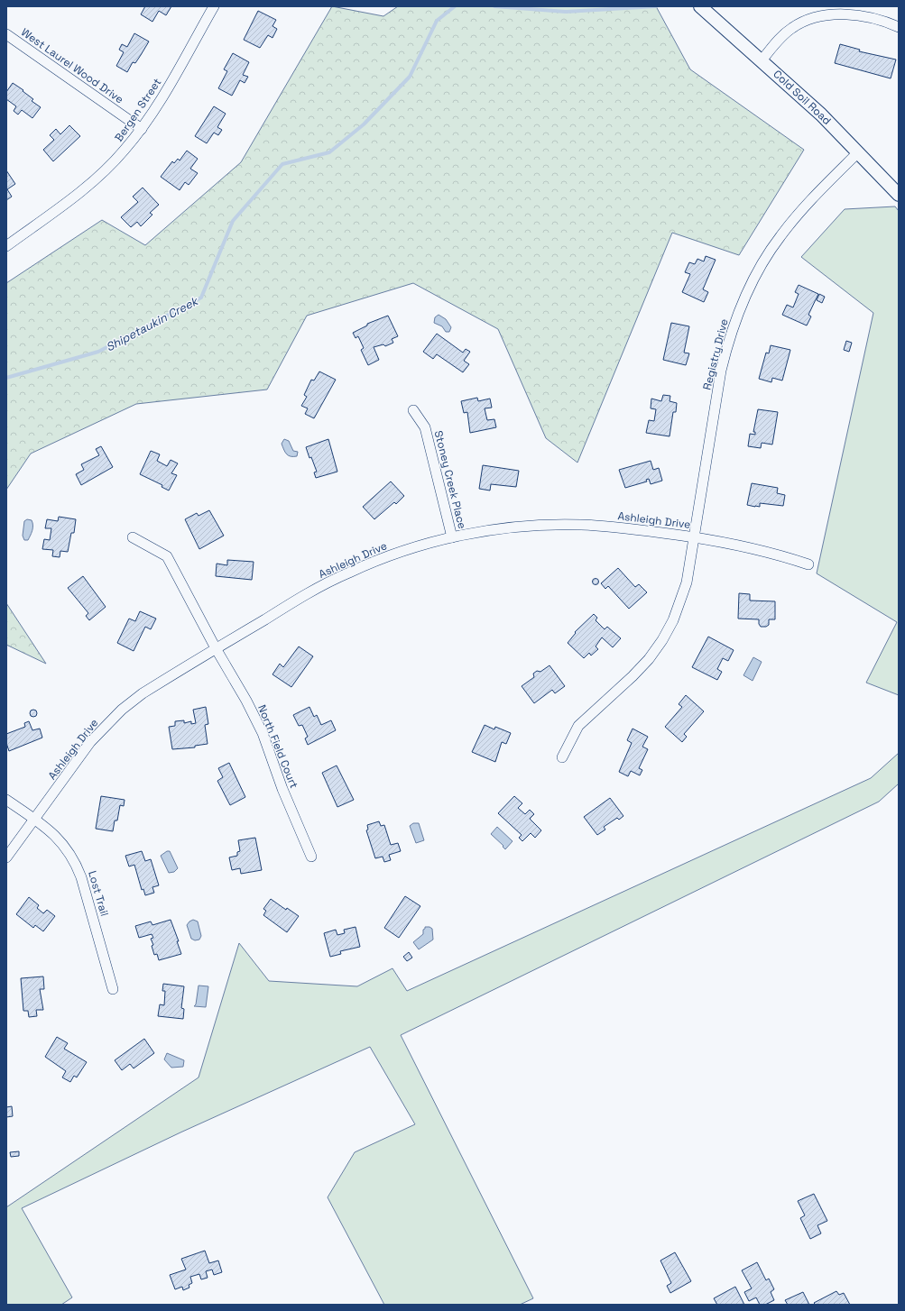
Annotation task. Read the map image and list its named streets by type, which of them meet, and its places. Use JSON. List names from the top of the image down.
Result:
{
  "streets": {
    "street": [
      "West Laurel Wood Drive",
      "Cold Soil Road",
      "Bergen Street",
      "Registry Drive",
      "Stoney Creek Place",
      "Ashleigh Drive",
      "North Field Court",
      "Lost Trail"
    ]
  },
  "crossings": [
    ["West Laurel Wood Drive", "Bergen Street"],
    ["Cold Soil Road", "Registry Drive"],
    ["Registry Drive", "Ashleigh Drive"],
    ["Stoney Creek Place", "Ashleigh Drive"],
    ["Ashleigh Drive", "North Field Court"],
    ["Ashleigh Drive", "Lost Trail"]
  ],
  "water": ["Shipetaukin Creek"]
}
